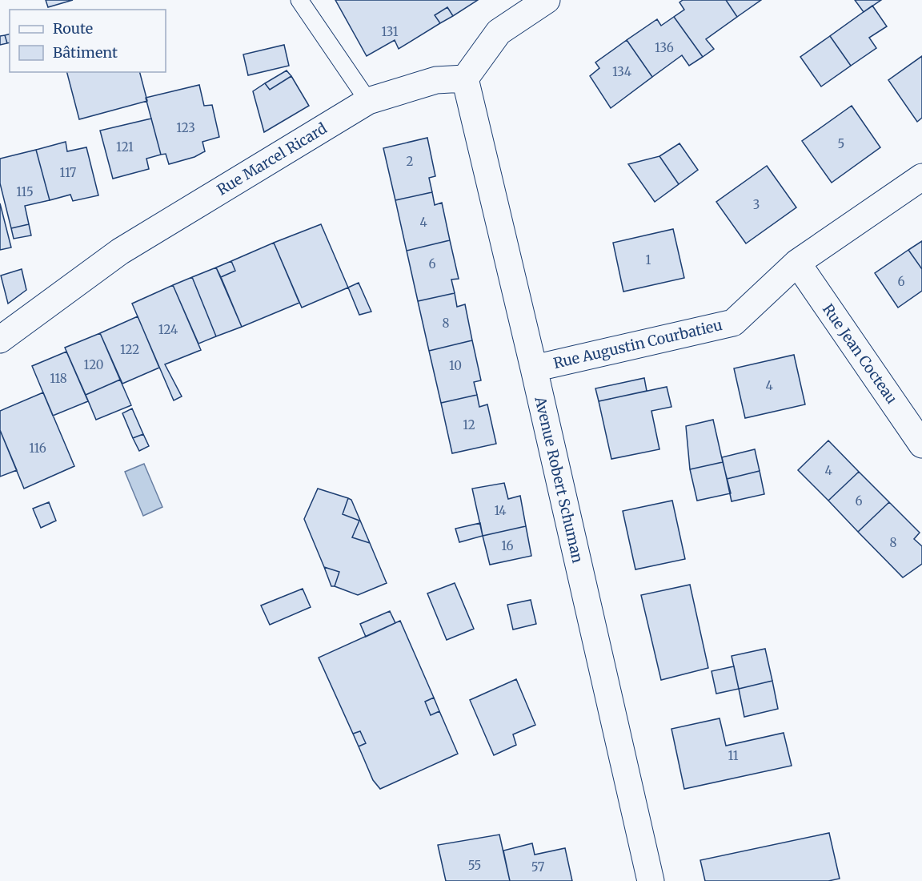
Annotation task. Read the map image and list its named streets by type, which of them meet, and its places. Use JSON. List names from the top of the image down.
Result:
{
  "streets": {
    "street": [
      "Rue Marcel Ricard",
      "Rue Augustin Courbatieu",
      "Rue Jean Cocteau",
      "Avenue Robert Schuman"
    ]
  },
  "crossings": [
    ["Rue Marcel Ricard", "Avenue Robert Schuman"],
    ["Rue Augustin Courbatieu", "Rue Jean Cocteau"],
    ["Rue Augustin Courbatieu", "Avenue Robert Schuman"]
  ],
  "house_numbers": [
    "131",
    "136",
    "134",
    "123",
    "5",
    "121",
    "2",
    "117",
    "115",
    "3",
    "4",
    "1",
    "6",
    "6",
    "8",
    "124",
    "122",
    "120",
    "10",
    "118",
    "4",
    "12",
    "116",
    "4",
    "6",
    "14",
    "8",
    "16",
    "11",
    "55",
    "57"
  ],
  "legend": ["Route", "Bâtiment"]
}
